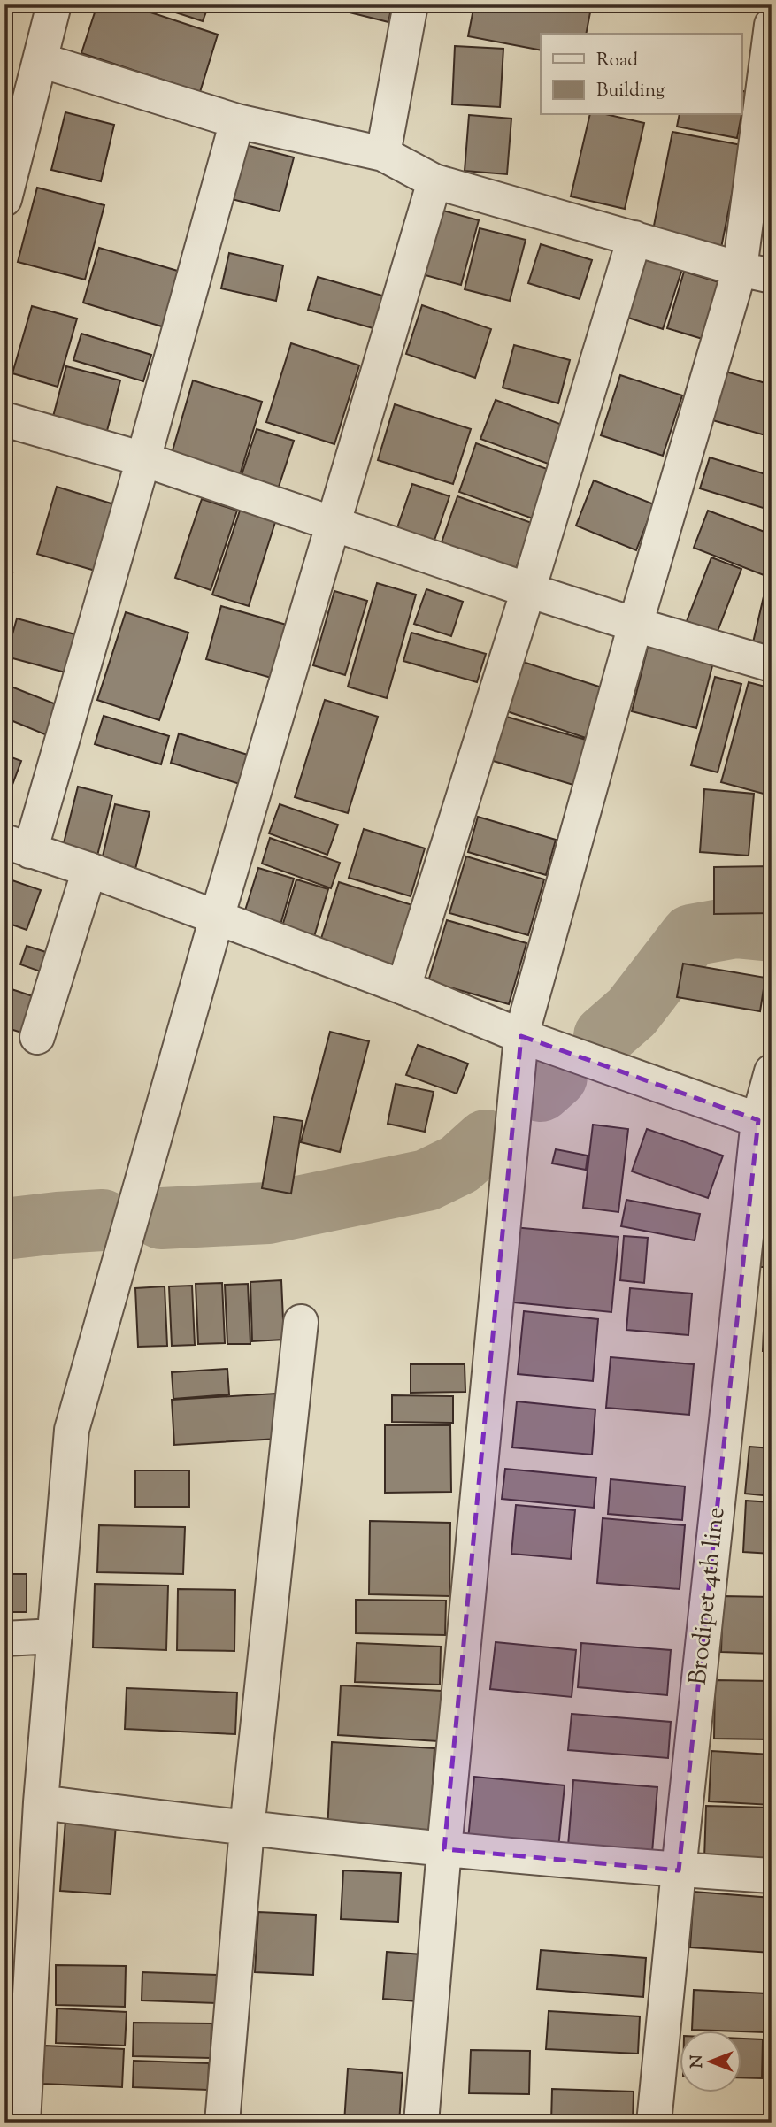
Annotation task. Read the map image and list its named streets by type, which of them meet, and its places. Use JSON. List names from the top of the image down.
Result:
{
  "streets": {
    "street": ["Brodipet 4th line"]
  },
  "legend": ["Road", "Building"],
  "north": "left"
}
